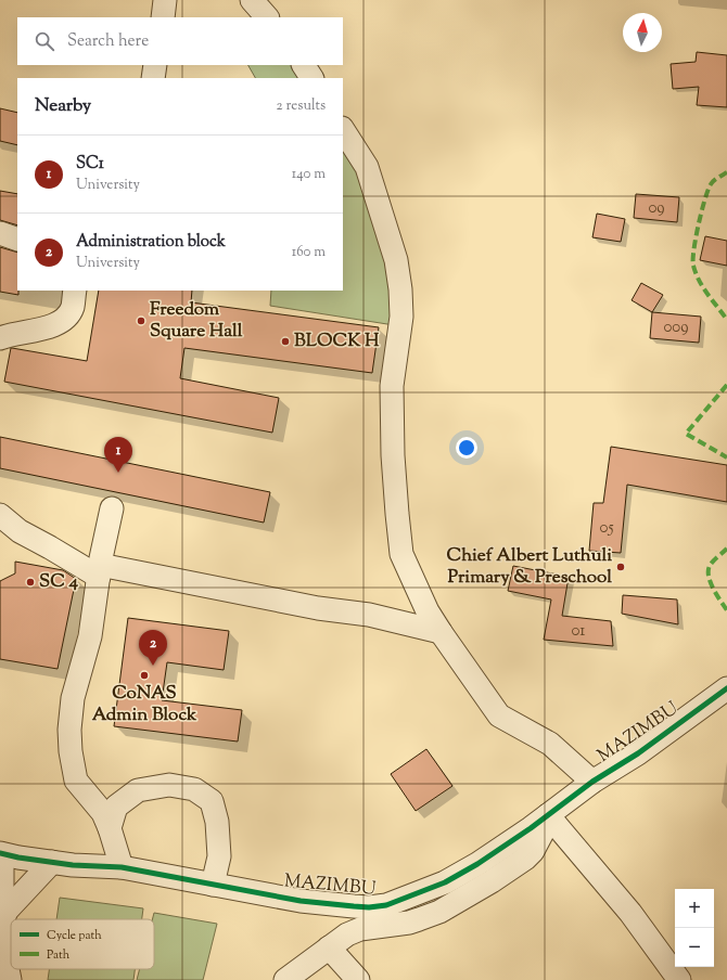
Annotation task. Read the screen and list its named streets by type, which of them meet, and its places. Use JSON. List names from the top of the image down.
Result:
{
  "streets": {
    "street": ["MAZIMBU"]
  },
  "places": [
    "Freedom Square Hall",
    "BLOCK H",
    "Chief Albert Luthuli Primary & Preschool",
    "SC 4",
    "CoNAS Admin Block"
  ],
  "house_numbers": [
    "09",
    "009",
    "05",
    "01"
  ],
  "legend": ["Cycle path", "Path"],
  "north": "top",
  "page": {
    "search": "Search here",
    "heading": ["Nearby", "2 results"],
    "list": [
      {
        "mark": "1",
        "name": "SC1",
        "note": "University",
        "value": "140 m"
      },
      {
        "mark": "2",
        "name": "Administration block",
        "note": "University",
        "value": "160 m"
      }
    ],
    "pins": ["1", "2"],
    "map_buttons": ["+", "−"]
  }
}
